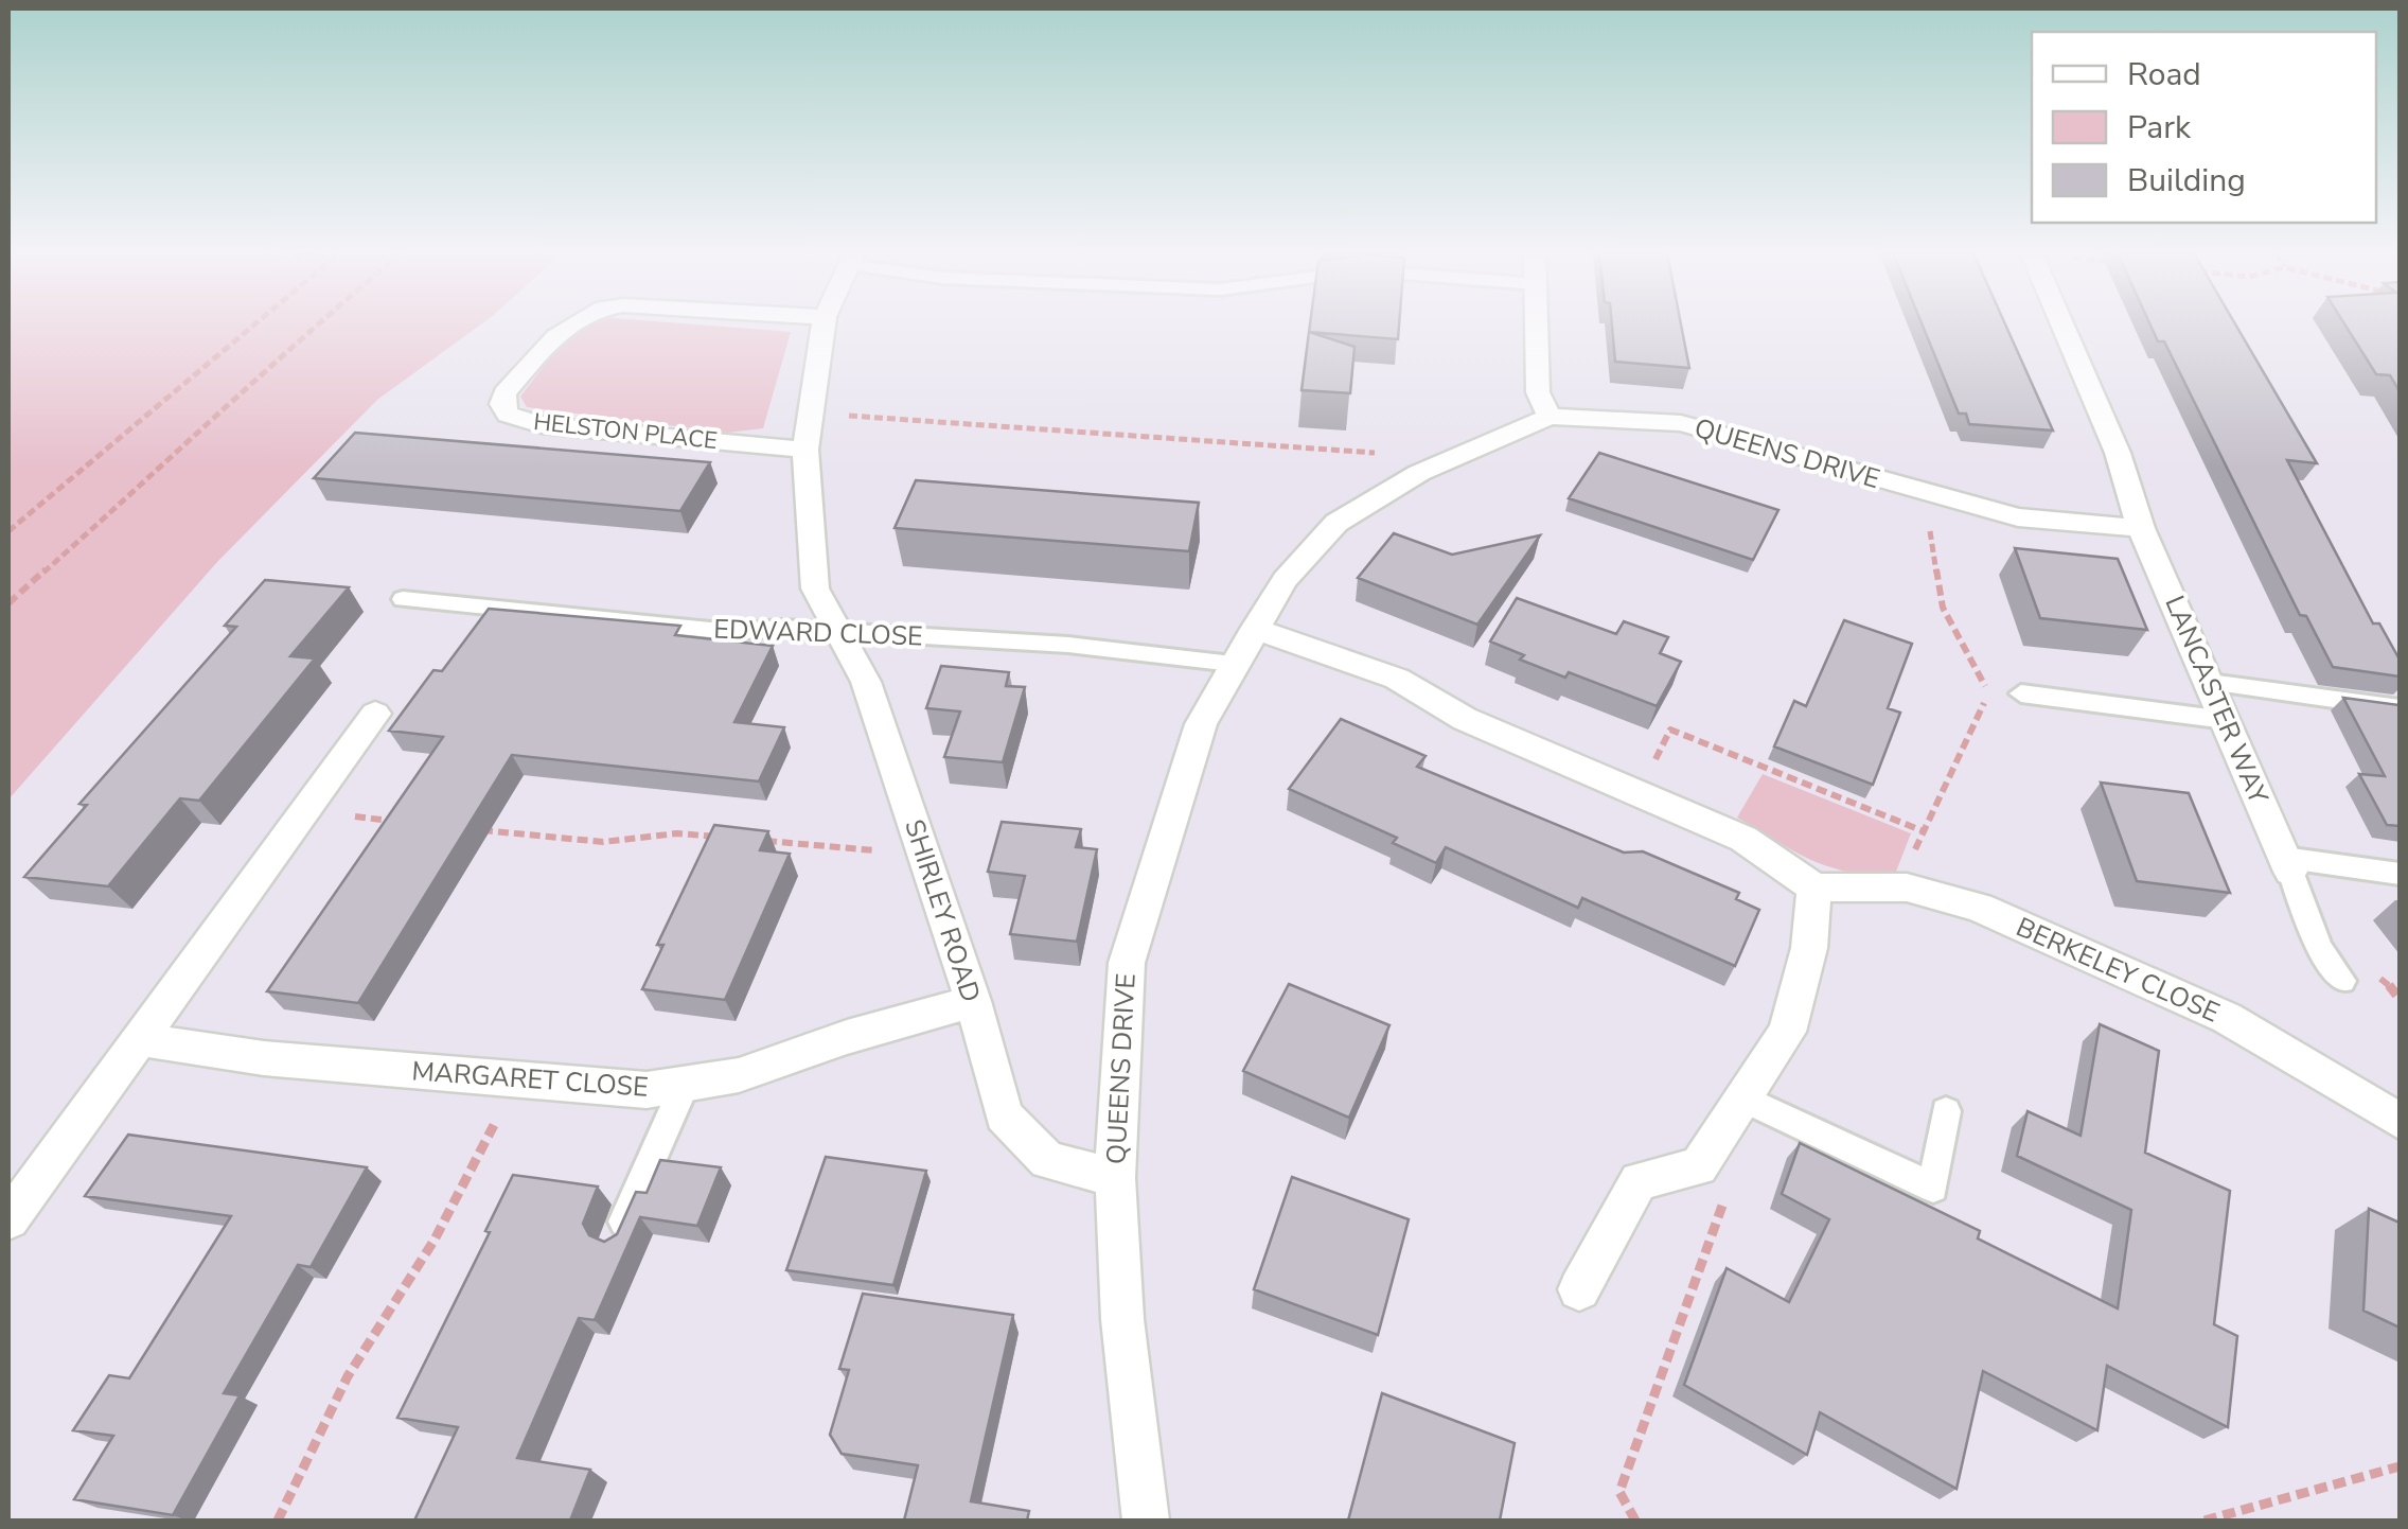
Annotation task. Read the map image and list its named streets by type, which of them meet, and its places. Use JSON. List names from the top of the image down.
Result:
{
  "streets": {
    "street": [
      "HELSTON PLACE",
      "QUEENS DRIVE",
      "LANCASTER WAY",
      "SHIRLEY ROAD",
      "BERKELEY CLOSE",
      "MARGARET CLOSE"
    ],
    "lane": ["EDWARD CLOSE"]
  },
  "crossings": [
    ["HELSTON PLACE", "SHIRLEY ROAD"],
    ["QUEENS DRIVE", "EDWARD CLOSE"],
    ["QUEENS DRIVE", "LANCASTER WAY"],
    ["QUEENS DRIVE", "SHIRLEY ROAD"],
    ["EDWARD CLOSE", "SHIRLEY ROAD"],
    ["SHIRLEY ROAD", "MARGARET CLOSE"]
  ],
  "legend": ["Road", "Park", "Building"]
}
